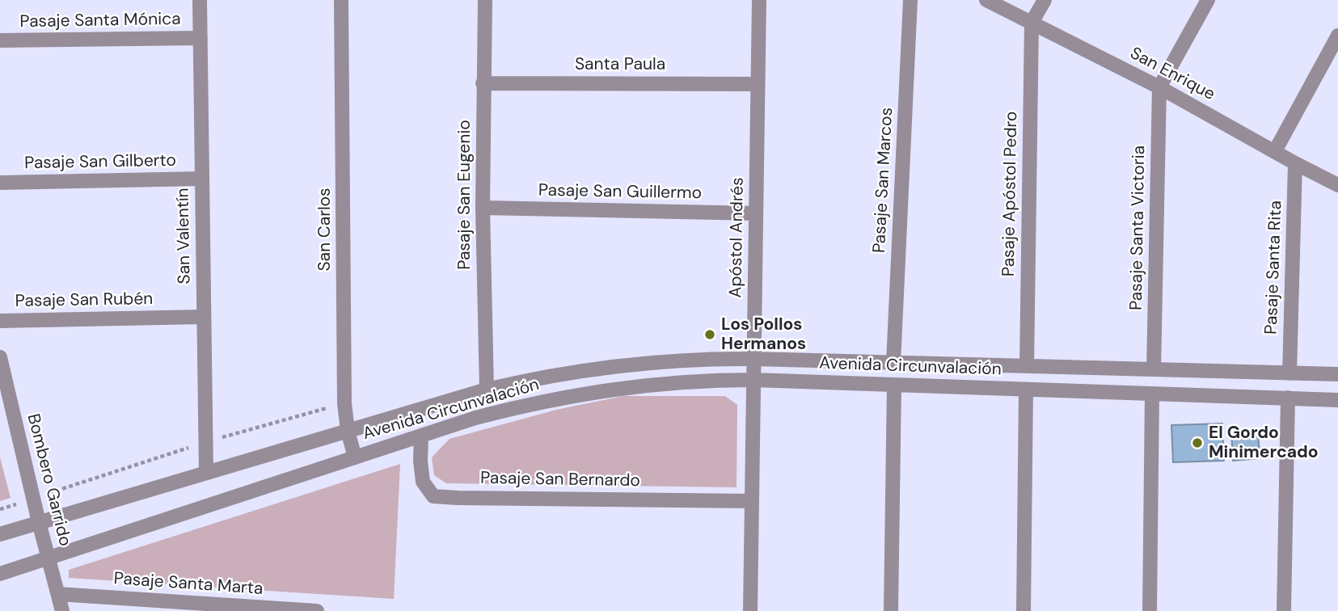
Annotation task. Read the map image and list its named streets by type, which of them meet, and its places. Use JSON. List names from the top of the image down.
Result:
{
  "streets": {
    "street": [
      "Pasaje Santa Mónica",
      "Santa Paula",
      "San Enrique",
      "Pasaje San Gilberto",
      "Pasaje San Marcos",
      "Pasaje San Guillermo",
      "Pasaje Apóstol Pedro",
      "Pasaje San Eugenio",
      "Pasaje Santa Victoria",
      "San Carlos",
      "San Valentín",
      "Apóstol Andrés",
      "Pasaje Santa Rita",
      "Pasaje San Rubén",
      "Avenida Circunvalación",
      "Bombero Garrido",
      "Pasaje San Bernardo",
      "Pasaje Santa Marta"
    ]
  },
  "crossings": [
    ["Pasaje Santa Mónica", "San Valentín"],
    ["Santa Paula", "Pasaje San Eugenio"],
    ["Santa Paula", "Apóstol Andrés"],
    ["San Enrique", "Pasaje Apóstol Pedro"],
    ["San Enrique", "Pasaje Santa Victoria"],
    ["San Enrique", "Pasaje Santa Rita"],
    ["Pasaje San Gilberto", "San Valentín"],
    ["Pasaje San Marcos", "Avenida Circunvalación"],
    ["Pasaje San Guillermo", "Pasaje San Eugenio"],
    ["Pasaje San Guillermo", "Apóstol Andrés"],
    ["Pasaje Apóstol Pedro", "Avenida Circunvalación"],
    ["Pasaje San Eugenio", "Avenida Circunvalación"],
    ["Pasaje Santa Victoria", "Avenida Circunvalación"],
    ["San Carlos", "Avenida Circunvalación"],
    ["San Valentín", "Pasaje San Rubén"],
    ["San Valentín", "Avenida Circunvalación"],
    ["Apóstol Andrés", "Avenida Circunvalación"],
    ["Apóstol Andrés", "Pasaje San Bernardo"],
    ["Pasaje Santa Rita", "Avenida Circunvalación"],
    ["Avenida Circunvalación", "Bombero Garrido"],
    ["Avenida Circunvalación", "Pasaje San Bernardo"],
    ["Bombero Garrido", "Pasaje Santa Marta"]
  ],
  "places": ["Los Pollos Hermanos", "El Gordo Minimercado"]
}
